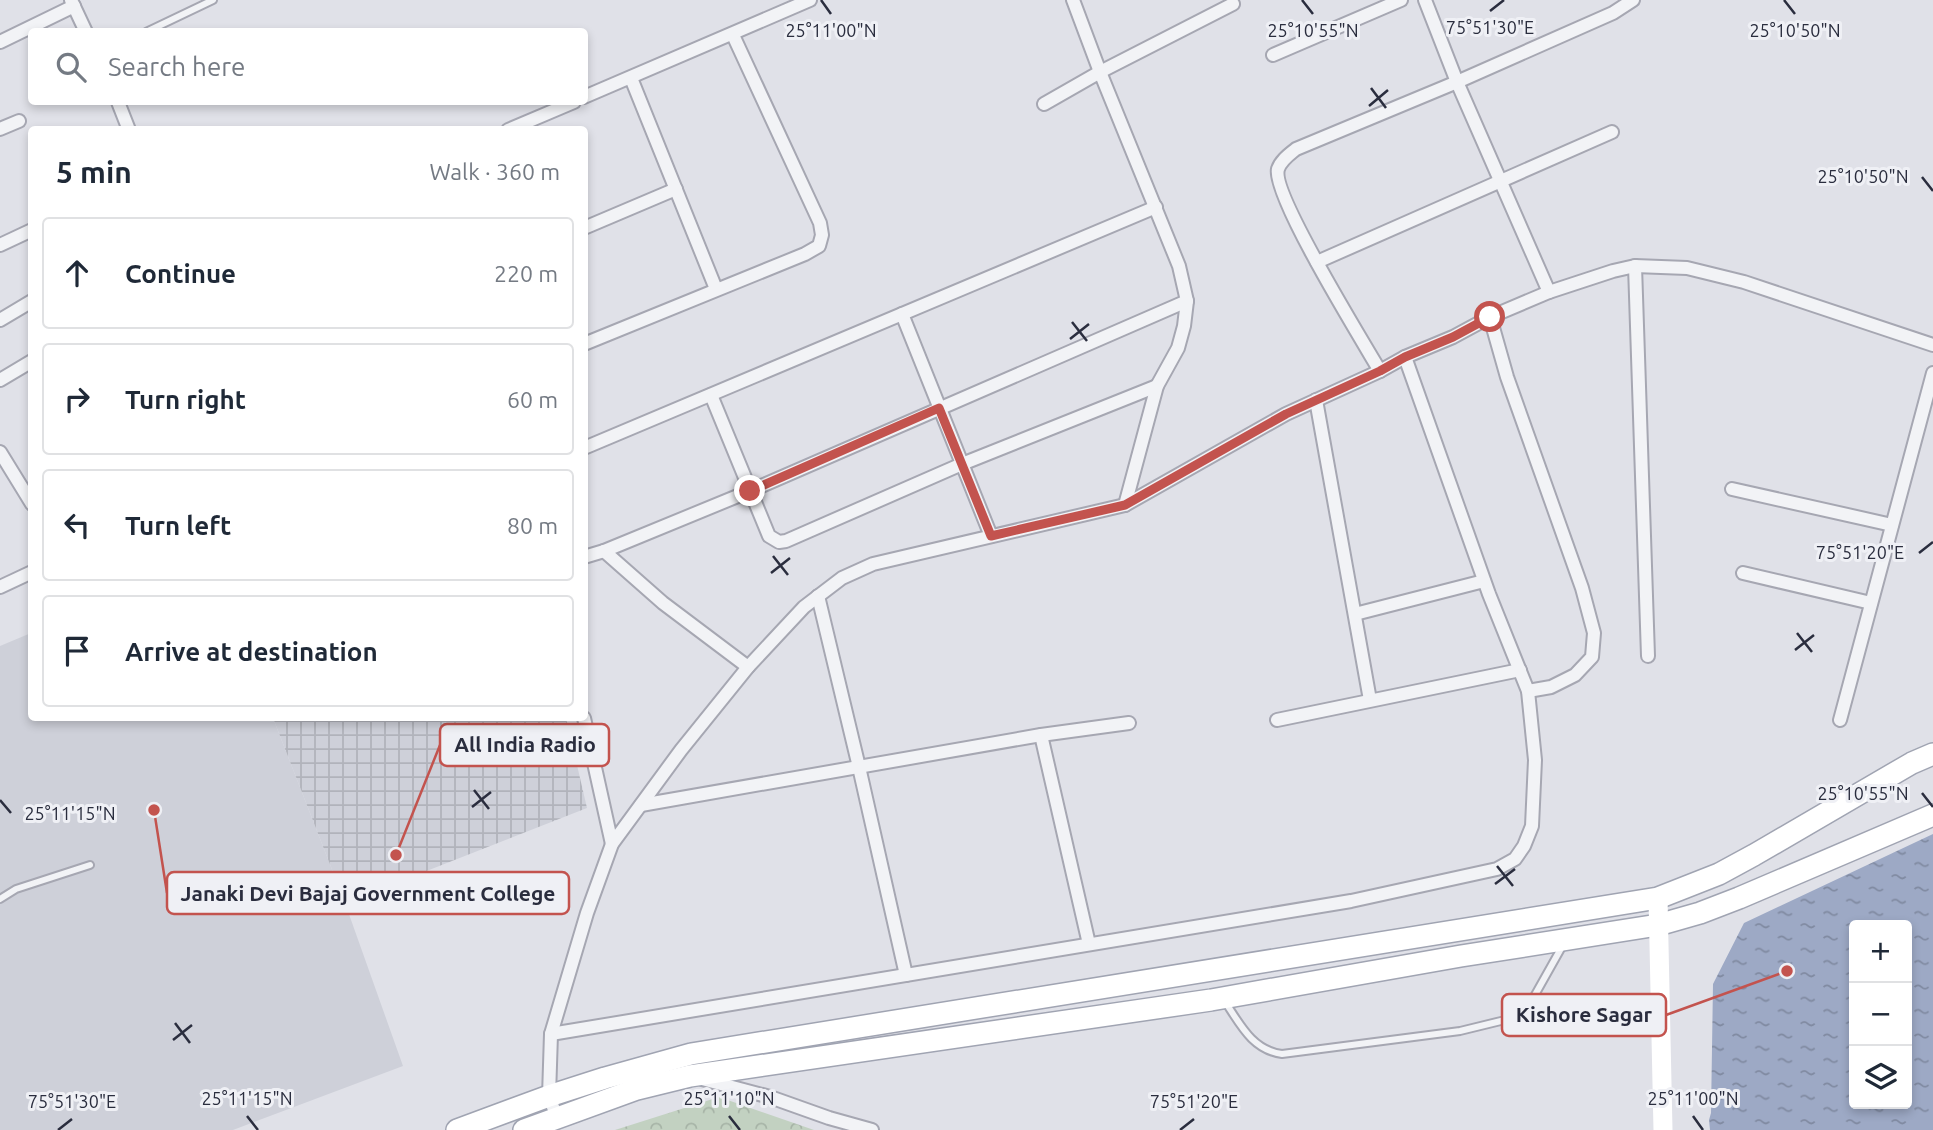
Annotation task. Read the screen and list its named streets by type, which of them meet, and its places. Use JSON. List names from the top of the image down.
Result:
{
  "places": ["Janaki Devi Bajaj Government College", "All India Radio", "Kishore Sagar"],
  "page": {
    "search": "Search here",
    "heading": ["5 min", "Walk · 360 m"],
    "list": [
      ["Continue", "220 m"],
      ["Turn right", "60 m"],
      ["Turn left", "80 m"],
      "Arrive at destination"
    ],
    "map_buttons": ["+", "−"]
  },
  "coordinates": [
    "75°51'30\"E",
    "25°10'50\"N",
    "25°11'00\"N",
    "25°10'55\"N",
    "75°51'20\"E",
    "25°11'15\"N",
    "25°11'10\"N"
  ]
}
